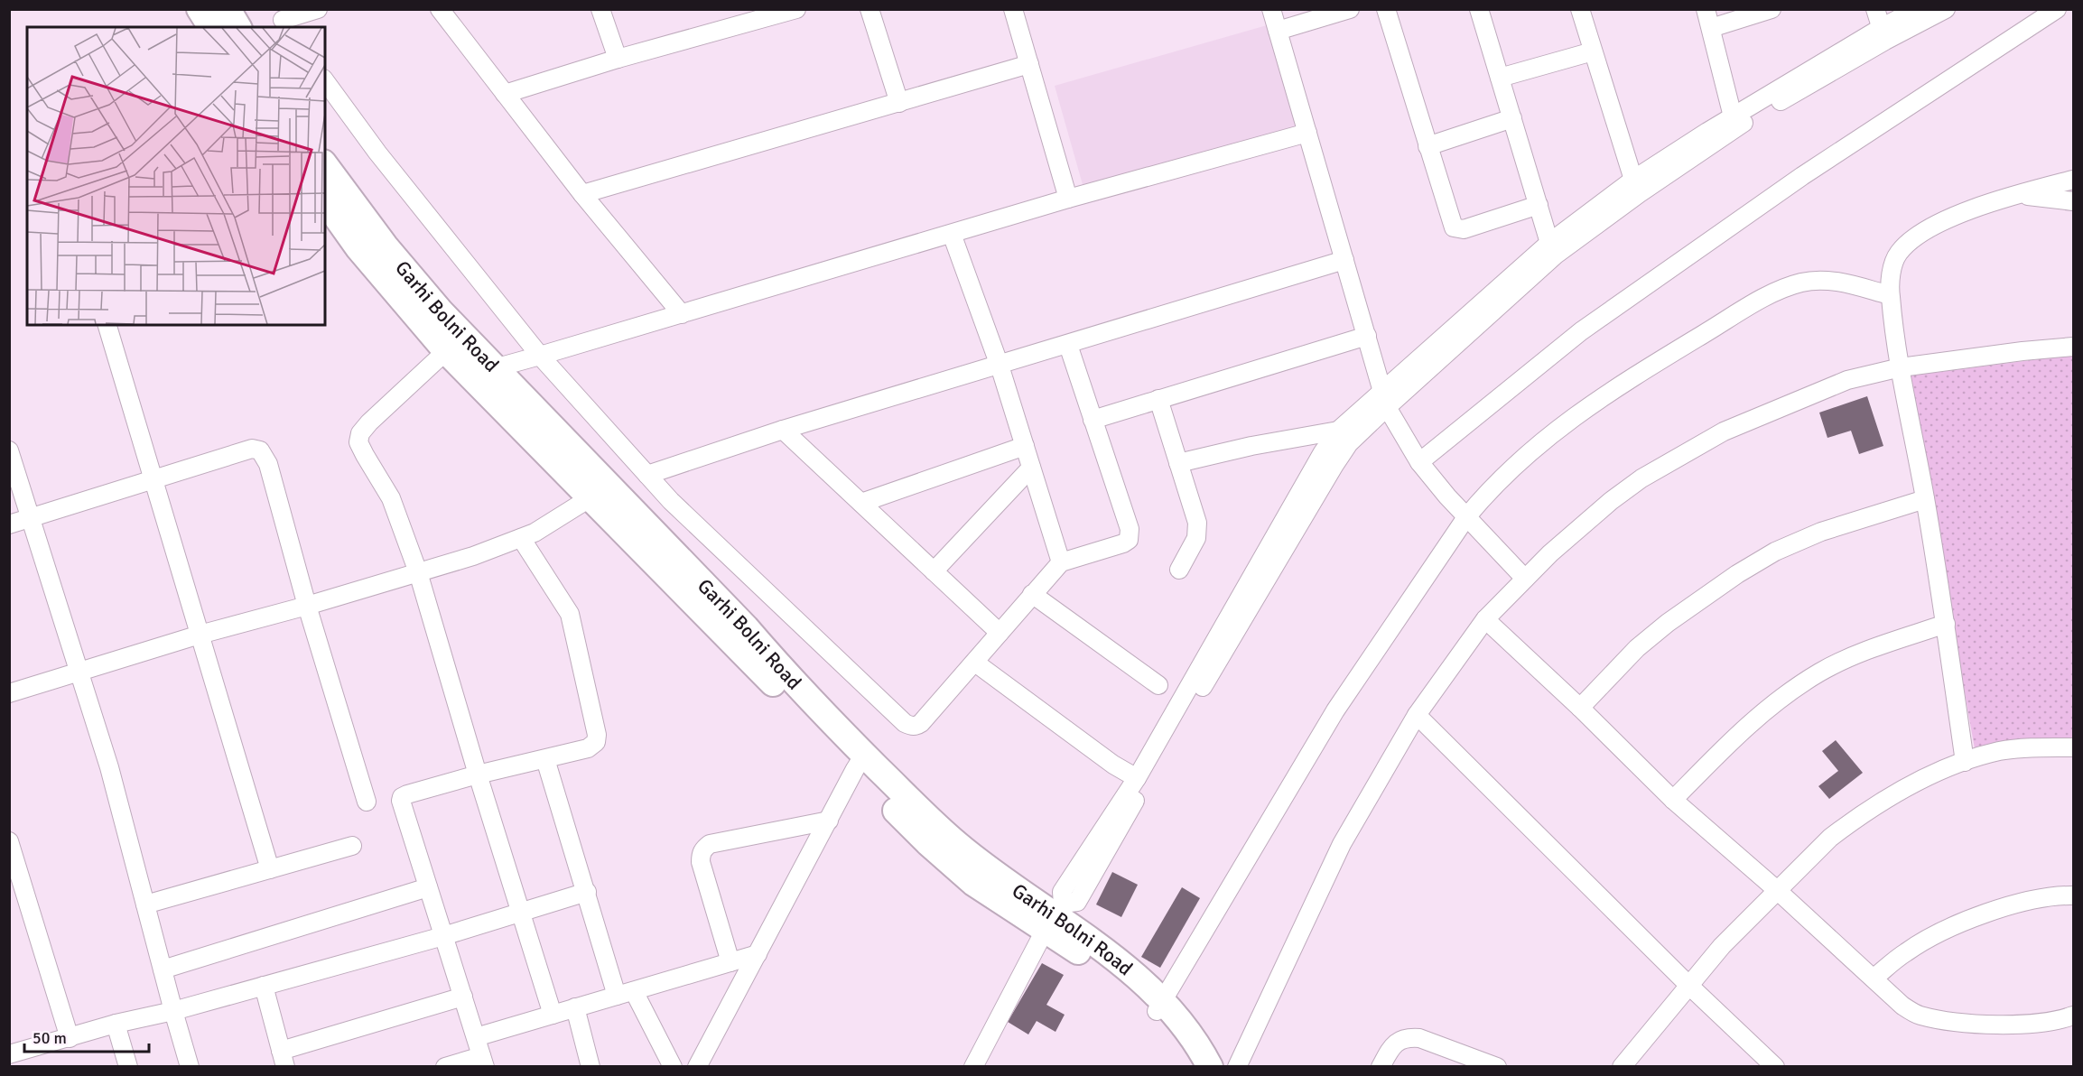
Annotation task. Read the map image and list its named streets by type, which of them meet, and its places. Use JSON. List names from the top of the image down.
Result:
{
  "streets": {
    "main road": ["Garhi Bolni Road"]
  },
  "scale_bar": "50 m"
}
